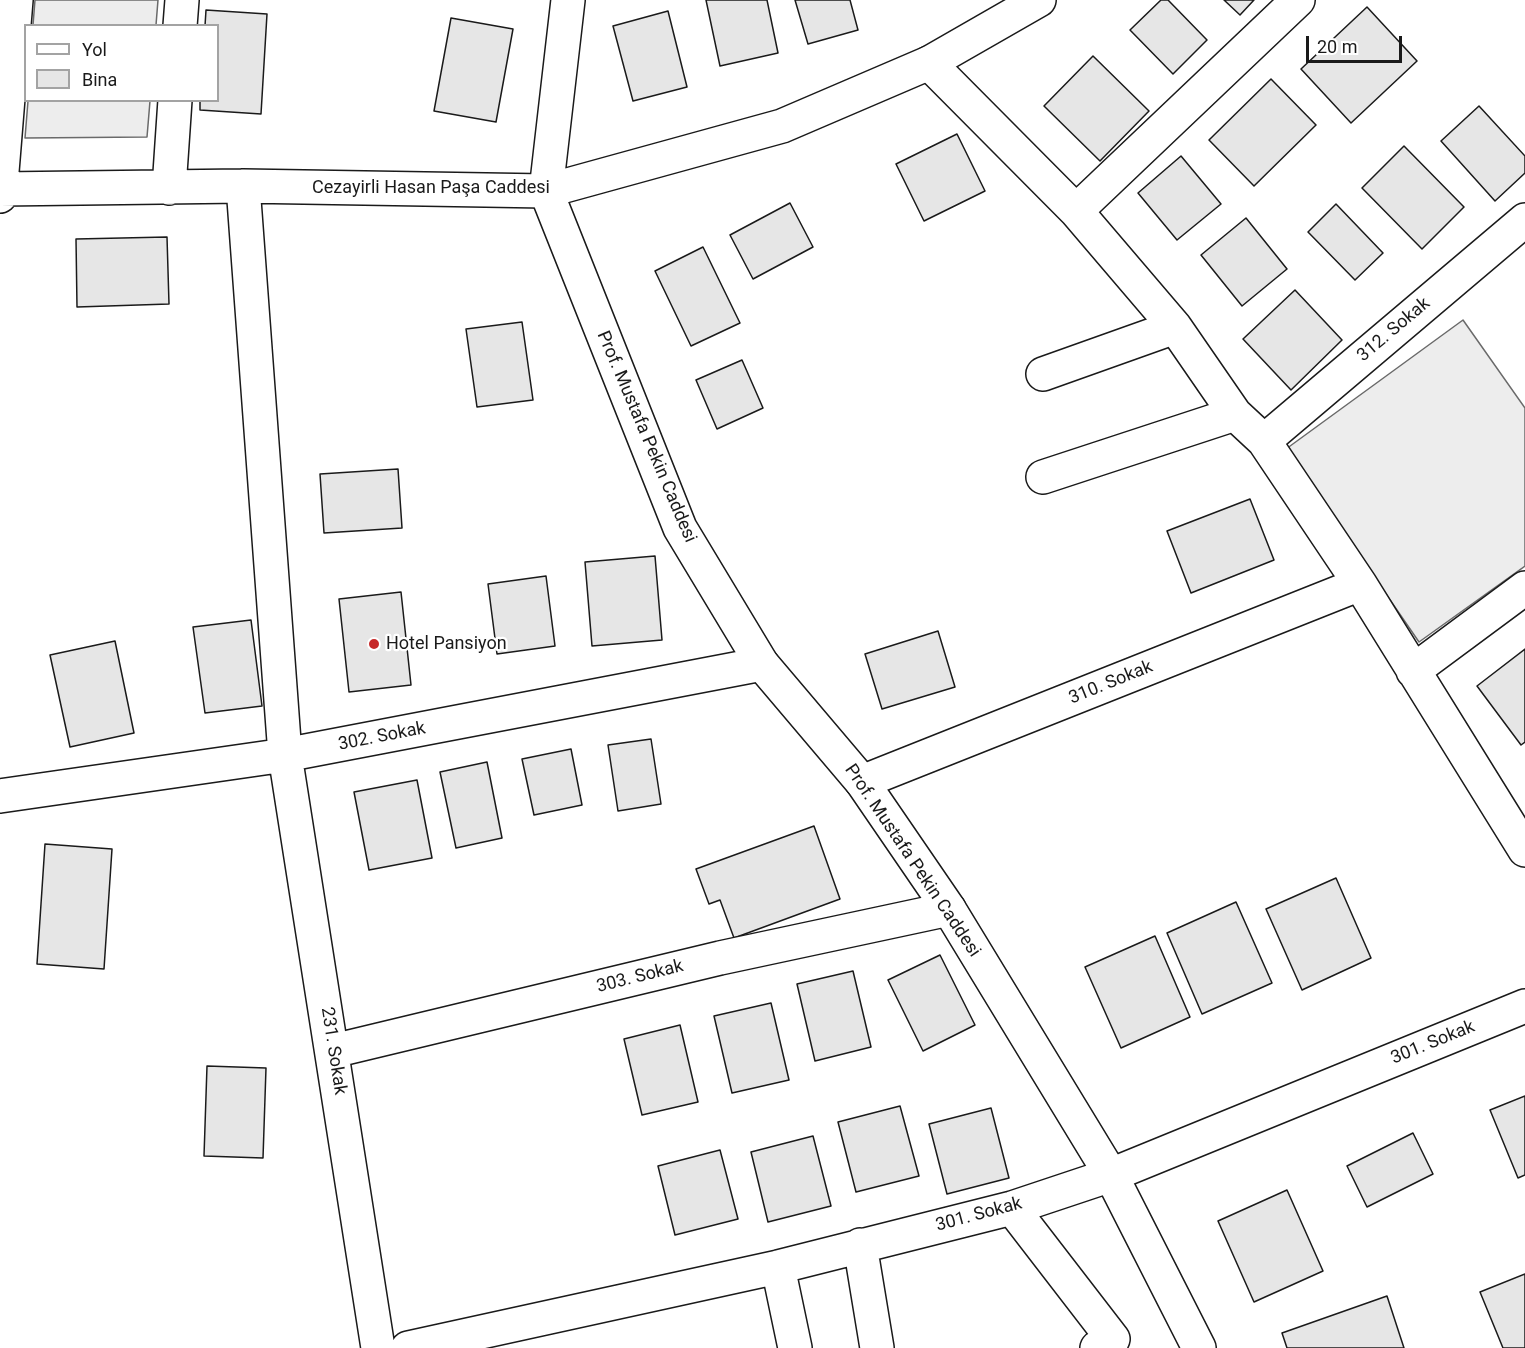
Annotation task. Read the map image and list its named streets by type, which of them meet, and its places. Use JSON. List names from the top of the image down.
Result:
{
  "streets": {
    "street": [
      "Cezayirli Hasan Paşa Caddesi",
      "312. Sokak",
      "Prof. Mustafa Pekin Caddesi",
      "310. Sokak",
      "302. Sokak",
      "303. Sokak",
      "301. Sokak",
      "231. Sokak"
    ]
  },
  "crossings": [
    ["Cezayirli Hasan Paşa Caddesi", "Prof. Mustafa Pekin Caddesi"],
    ["Cezayirli Hasan Paşa Caddesi", "231. Sokak"],
    ["Prof. Mustafa Pekin Caddesi", "310. Sokak"],
    ["Prof. Mustafa Pekin Caddesi", "302. Sokak"],
    ["Prof. Mustafa Pekin Caddesi", "303. Sokak"],
    ["Prof. Mustafa Pekin Caddesi", "301. Sokak"],
    ["302. Sokak", "231. Sokak"],
    ["303. Sokak", "231. Sokak"]
  ],
  "places": ["Hotel Pansiyon"],
  "legend": ["Yol", "Bina"],
  "scale_bar": "20 m"
}
